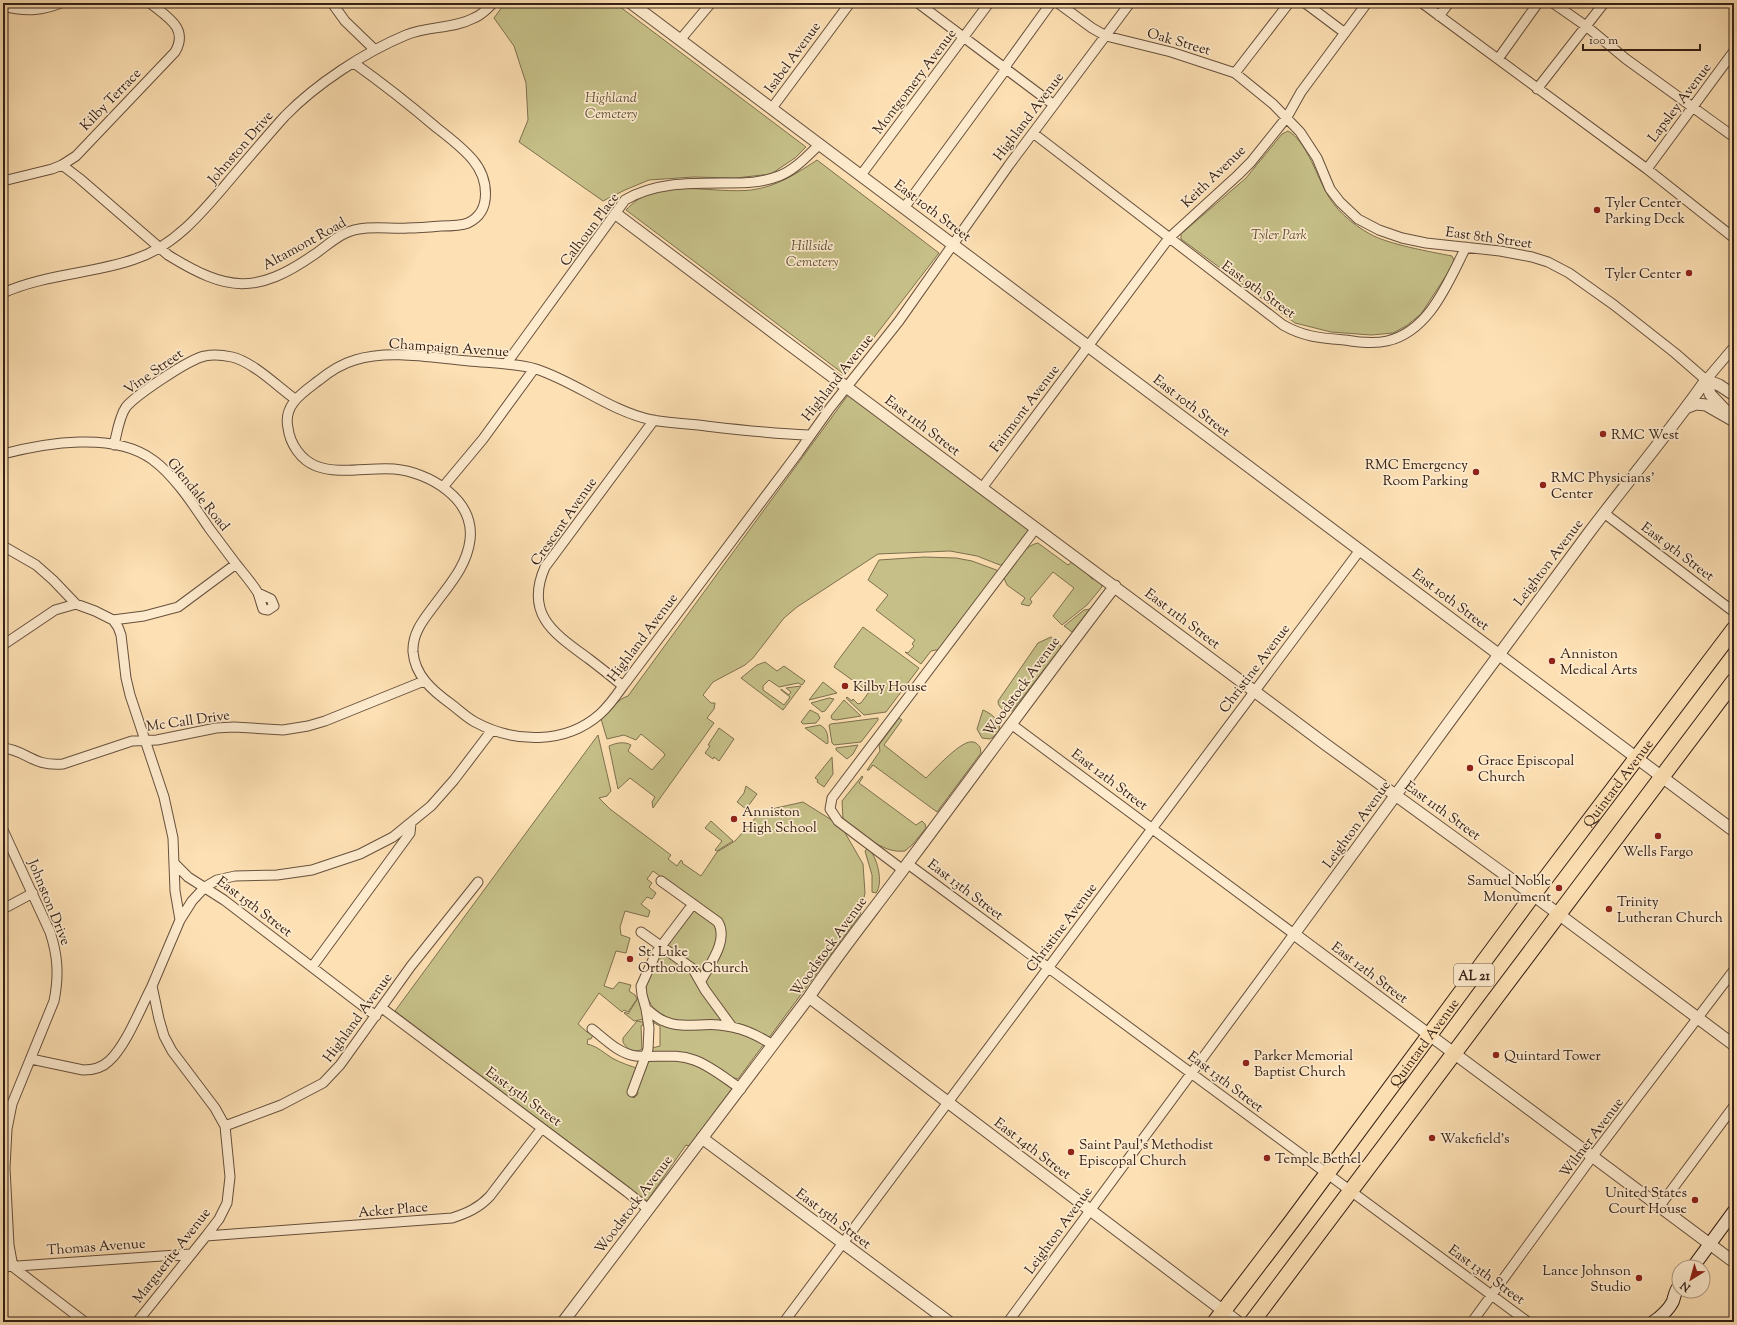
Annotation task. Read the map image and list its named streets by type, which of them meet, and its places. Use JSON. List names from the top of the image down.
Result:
{
  "streets": {
    "highway": ["Quintard Avenue", "AL 21"],
    "street": [
      "Oak Street",
      "Isabel Avenue",
      "Montgomery Avenue",
      "Kilby Terrace",
      "Lapsley Avenue",
      "Highland Avenue",
      "Johnston Drive",
      "Keith Avenue",
      "East 10th Street",
      "Calhoun Place",
      "East 8th Street",
      "Altamont Road",
      "East 9th Street",
      "Champaign Avenue",
      "Vine Street",
      "Fairmont Avenue",
      "East 11th Street",
      "Glendale Road",
      "Crescent Avenue",
      "Leighton Avenue",
      "Christine Avenue",
      "Woodstock Avenue",
      "Mc Call Drive",
      "East 12th Street",
      "East 13th Street",
      "East 15th Street",
      "Wilmer Avenue",
      "East 14th Street",
      "Acker Place",
      "Thomas Avenue",
      "Marguerite Avenue"
    ]
  },
  "crossings": [
    ["Oak Street", "Highland Avenue"],
    ["Oak Street", "Keith Avenue"],
    ["Oak Street", "East 8th Street"],
    ["Isabel Avenue", "East 10th Street"],
    ["Montgomery Avenue", "East 10th Street"],
    ["Kilby Terrace", "Altamont Road"],
    ["Highland Avenue", "East 10th Street"],
    ["Highland Avenue", "East 9th Street"],
    ["Highland Avenue", "Champaign Avenue"],
    ["Highland Avenue", "East 11th Street"],
    ["Highland Avenue", "Crescent Avenue"],
    ["Highland Avenue", "East 15th Street"],
    ["Highland Avenue", "Marguerite Avenue"],
    ["Johnston Drive", "Altamont Road"],
    ["Johnston Drive", "Thomas Avenue"],
    ["Keith Avenue", "East 10th Street"],
    ["Keith Avenue", "East 8th Street"],
    ["Keith Avenue", "East 9th Street"],
    ["Keith Avenue", "Fairmont Avenue"],
    ["East 10th Street", "Calhoun Place"],
    ["East 10th Street", "Fairmont Avenue"],
    ["East 10th Street", "Leighton Avenue"],
    ["East 10th Street", "Christine Avenue"],
    ["East 10th Street", "Quintard Avenue"],
    ["East 10th Street", "AL 21"],
    ["Calhoun Place", "Champaign Avenue"],
    ["Calhoun Place", "East 11th Street"],
    ["East 8th Street", "East 9th Street"],
    ["East 8th Street", "Leighton Avenue"],
    ["East 9th Street", "Leighton Avenue"],
    ["Champaign Avenue", "Vine Street"],
    ["Champaign Avenue", "Crescent Avenue"],
    ["Vine Street", "Glendale Road"],
    ["Fairmont Avenue", "East 11th Street"],
    ["East 11th Street", "Leighton Avenue"],
    ["East 11th Street", "Christine Avenue"],
    ["East 11th Street", "Woodstock Avenue"],
    ["East 11th Street", "Quintard Avenue"],
    ["East 11th Street", "East 13th Street"],
    ["East 11th Street", "AL 21"],
    ["East 11th Street", "Wilmer Avenue"],
    ["Leighton Avenue", "East 12th Street"],
    ["Leighton Avenue", "East 13th Street"],
    ["Leighton Avenue", "East 14th Street"],
    ["Christine Avenue", "East 12th Street"],
    ["Christine Avenue", "East 13th Street"],
    ["Christine Avenue", "East 15th Street"],
    ["Christine Avenue", "East 14th Street"],
    ["Woodstock Avenue", "East 12th Street"],
    ["Woodstock Avenue", "East 13th Street"],
    ["Woodstock Avenue", "East 15th Street"],
    ["Woodstock Avenue", "East 14th Street"],
    ["East 12th Street", "Quintard Avenue"],
    ["East 12th Street", "AL 21"],
    ["East 12th Street", "Wilmer Avenue"],
    ["Quintard Avenue", "East 13th Street"],
    ["Quintard Avenue", "East 14th Street"],
    ["East 13th Street", "AL 21"],
    ["East 13th Street", "Wilmer Avenue"],
    ["East 15th Street", "Acker Place"],
    ["Acker Place", "Marguerite Avenue"],
    ["Thomas Avenue", "Marguerite Avenue"]
  ],
  "parks": ["Highland Cemetery", "Tyler Park", "Hillside Cemetery"],
  "places": [
    "Tyler Center Parking Deck",
    "Tyler Center",
    "RMC West",
    "RMC Emergency Room Parking",
    "RMC Physicians' Center",
    "Anniston Medical Arts",
    "Kilby House",
    "Grace Episcopal Church",
    "Anniston High School",
    "Wells Fargo",
    "Samuel Noble Monument",
    "Trinity Lutheran Church",
    "St. Luke Orthodox Church",
    "Quintard Tower",
    "Parker Memorial Baptist Church",
    "Wakefield's",
    "Saint Paul's Methodist Episcopal Church",
    "Temple Bethel",
    "United States Court House",
    "Lance Johnson Studio"
  ],
  "scale_bar": "100 m",
  "north": "bottom left"
}
